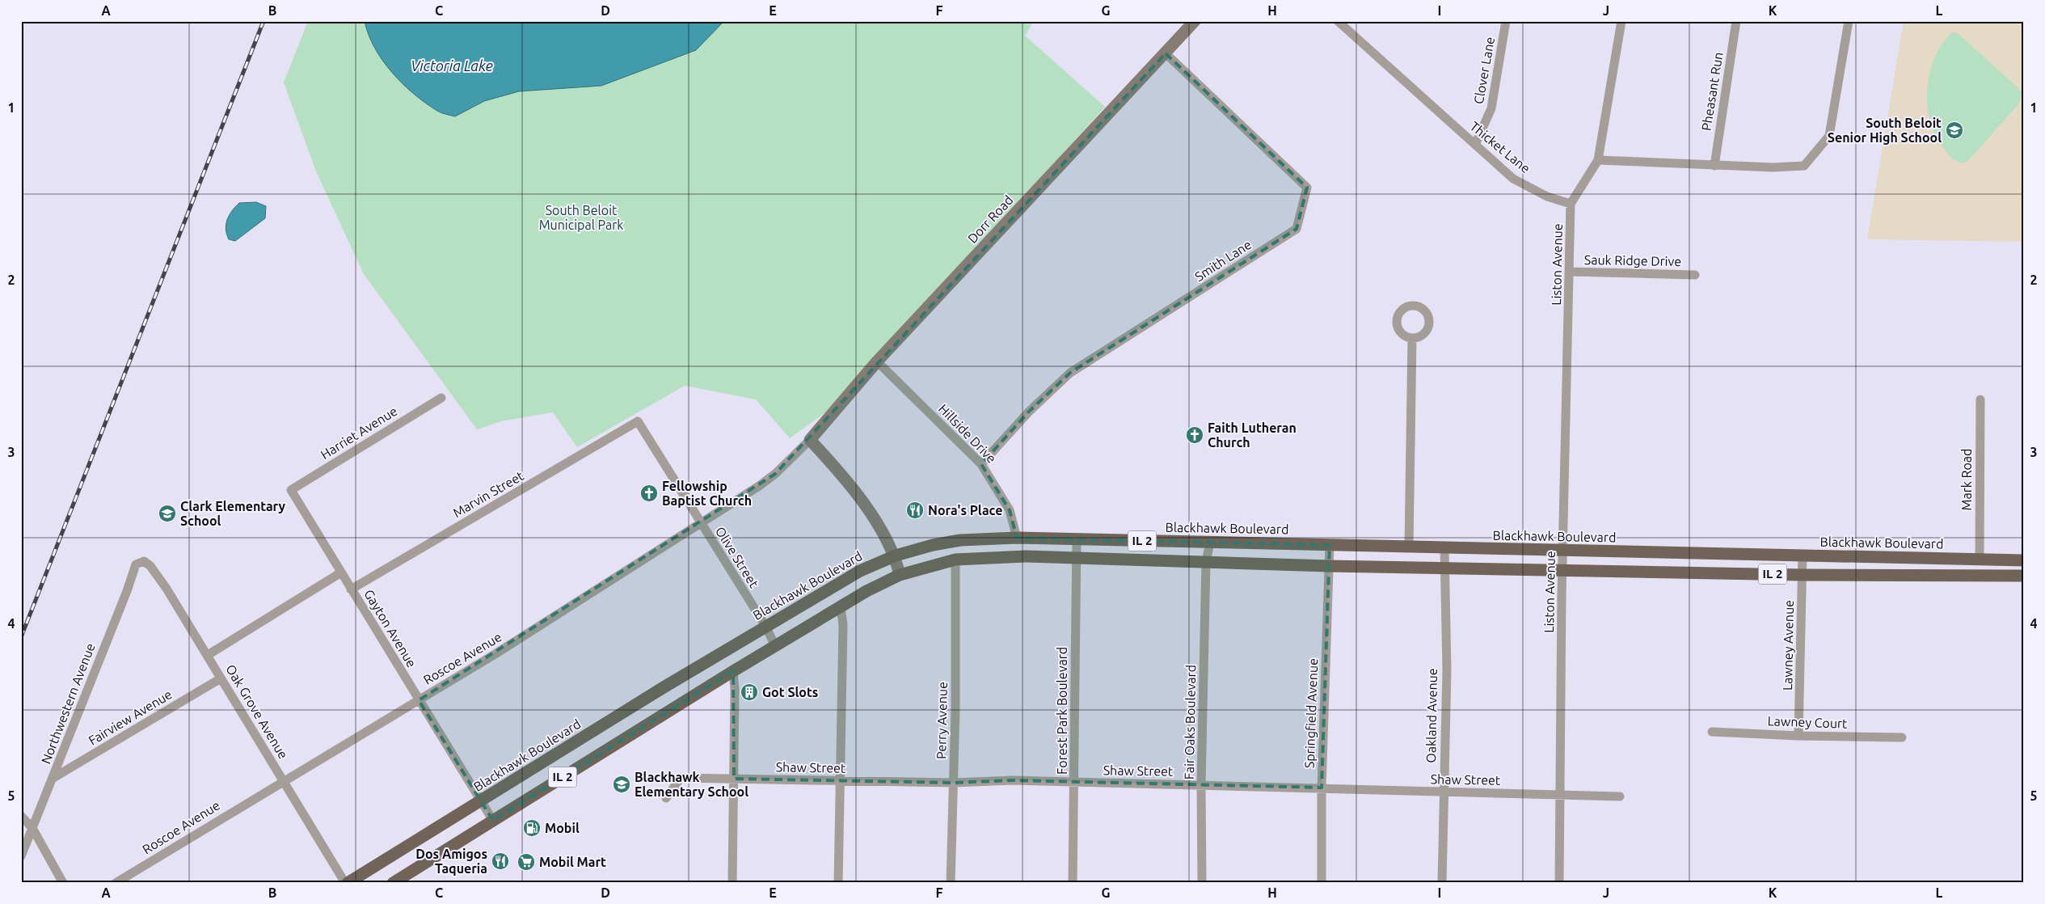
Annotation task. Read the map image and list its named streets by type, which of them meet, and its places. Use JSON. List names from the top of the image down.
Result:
{
  "streets": {
    "main road": ["Blackhawk Boulevard", "IL 2"],
    "street": [
      "Clover Lane",
      "Pheasant Run",
      "Thicket Lane",
      "Dorr Road",
      "Smith Lane",
      "Sauk Ridge Drive",
      "Liston Avenue",
      "Harriet Avenue",
      "Hillside Drive",
      "Mark Road",
      "Marvin Street",
      "Olive Street",
      "Gayton Avenue",
      "Lawney Avenue",
      "Roscoe Avenue",
      "Northwestern Avenue",
      "Forest Park Boulevard",
      "Oak Grove Avenue",
      "Springfield Avenue",
      "Oakland Avenue",
      "Fairview Avenue",
      "Perry Avenue",
      "Fair Oaks Boulevard",
      "Lawney Court",
      "Shaw Street"
    ]
  },
  "crossings": [
    ["Clover Lane", "Thicket Lane"],
    ["Thicket Lane", "Liston Avenue"],
    ["Dorr Road", "Smith Lane"],
    ["Dorr Road", "Hillside Drive"],
    ["Dorr Road", "Roscoe Avenue"],
    ["Smith Lane", "Hillside Drive"],
    ["Sauk Ridge Drive", "Liston Avenue"],
    ["Liston Avenue", "Blackhawk Boulevard"],
    ["Liston Avenue", "IL 2"],
    ["Liston Avenue", "Shaw Street"],
    ["Harriet Avenue", "Gayton Avenue"],
    ["Hillside Drive", "Blackhawk Boulevard"],
    ["Mark Road", "Blackhawk Boulevard"],
    ["Mark Road", "IL 2"],
    ["Marvin Street", "Olive Street"],
    ["Marvin Street", "Gayton Avenue"],
    ["Blackhawk Boulevard", "IL 2"],
    ["Blackhawk Boulevard", "Olive Street"],
    ["Blackhawk Boulevard", "Gayton Avenue"],
    ["Blackhawk Boulevard", "Lawney Avenue"],
    ["Blackhawk Boulevard", "Forest Park Boulevard"],
    ["Blackhawk Boulevard", "Oak Grove Avenue"],
    ["Blackhawk Boulevard", "Springfield Avenue"],
    ["Blackhawk Boulevard", "Oakland Avenue"],
    ["Blackhawk Boulevard", "Fair Oaks Boulevard"],
    ["IL 2", "Olive Street"],
    ["IL 2", "Gayton Avenue"],
    ["IL 2", "Lawney Avenue"],
    ["IL 2", "Forest Park Boulevard"],
    ["IL 2", "Springfield Avenue"],
    ["IL 2", "Oakland Avenue"],
    ["IL 2", "Perry Avenue"],
    ["IL 2", "Fair Oaks Boulevard"],
    ["Olive Street", "Roscoe Avenue"],
    ["Gayton Avenue", "Roscoe Avenue"],
    ["Lawney Avenue", "Lawney Court"],
    ["Roscoe Avenue", "Oak Grove Avenue"],
    ["Northwestern Avenue", "Oak Grove Avenue"],
    ["Northwestern Avenue", "Fairview Avenue"],
    ["Forest Park Boulevard", "Shaw Street"],
    ["Oak Grove Avenue", "Fairview Avenue"],
    ["Springfield Avenue", "Shaw Street"],
    ["Oakland Avenue", "Shaw Street"],
    ["Perry Avenue", "Shaw Street"],
    ["Fair Oaks Boulevard", "Shaw Street"]
  ],
  "water": ["Victoria Lake"],
  "parks": ["South Beloit Municipal Park"],
  "places": {
    "school or university": ["South Beloit Senior High School", "Clark Elementary School", "Blackhawk Elementary School"],
    "church": ["Faith Lutheran Church", "Fellowship Baptist Church"],
    "restaurant": ["Nora's Place", "Dos Amigos Taqueria"],
    "building": ["Got Slots"],
    "fuel station": ["Mobil"],
    "supermarket": ["Mobil Mart"]
  },
  "grid": {
    "columns": [
      "A",
      "B",
      "C",
      "D",
      "E",
      "F",
      "G",
      "H",
      "I",
      "J",
      "K",
      "L"
    ],
    "rows": [
      "1",
      "2",
      "3",
      "4",
      "5"
    ]
  }
}
